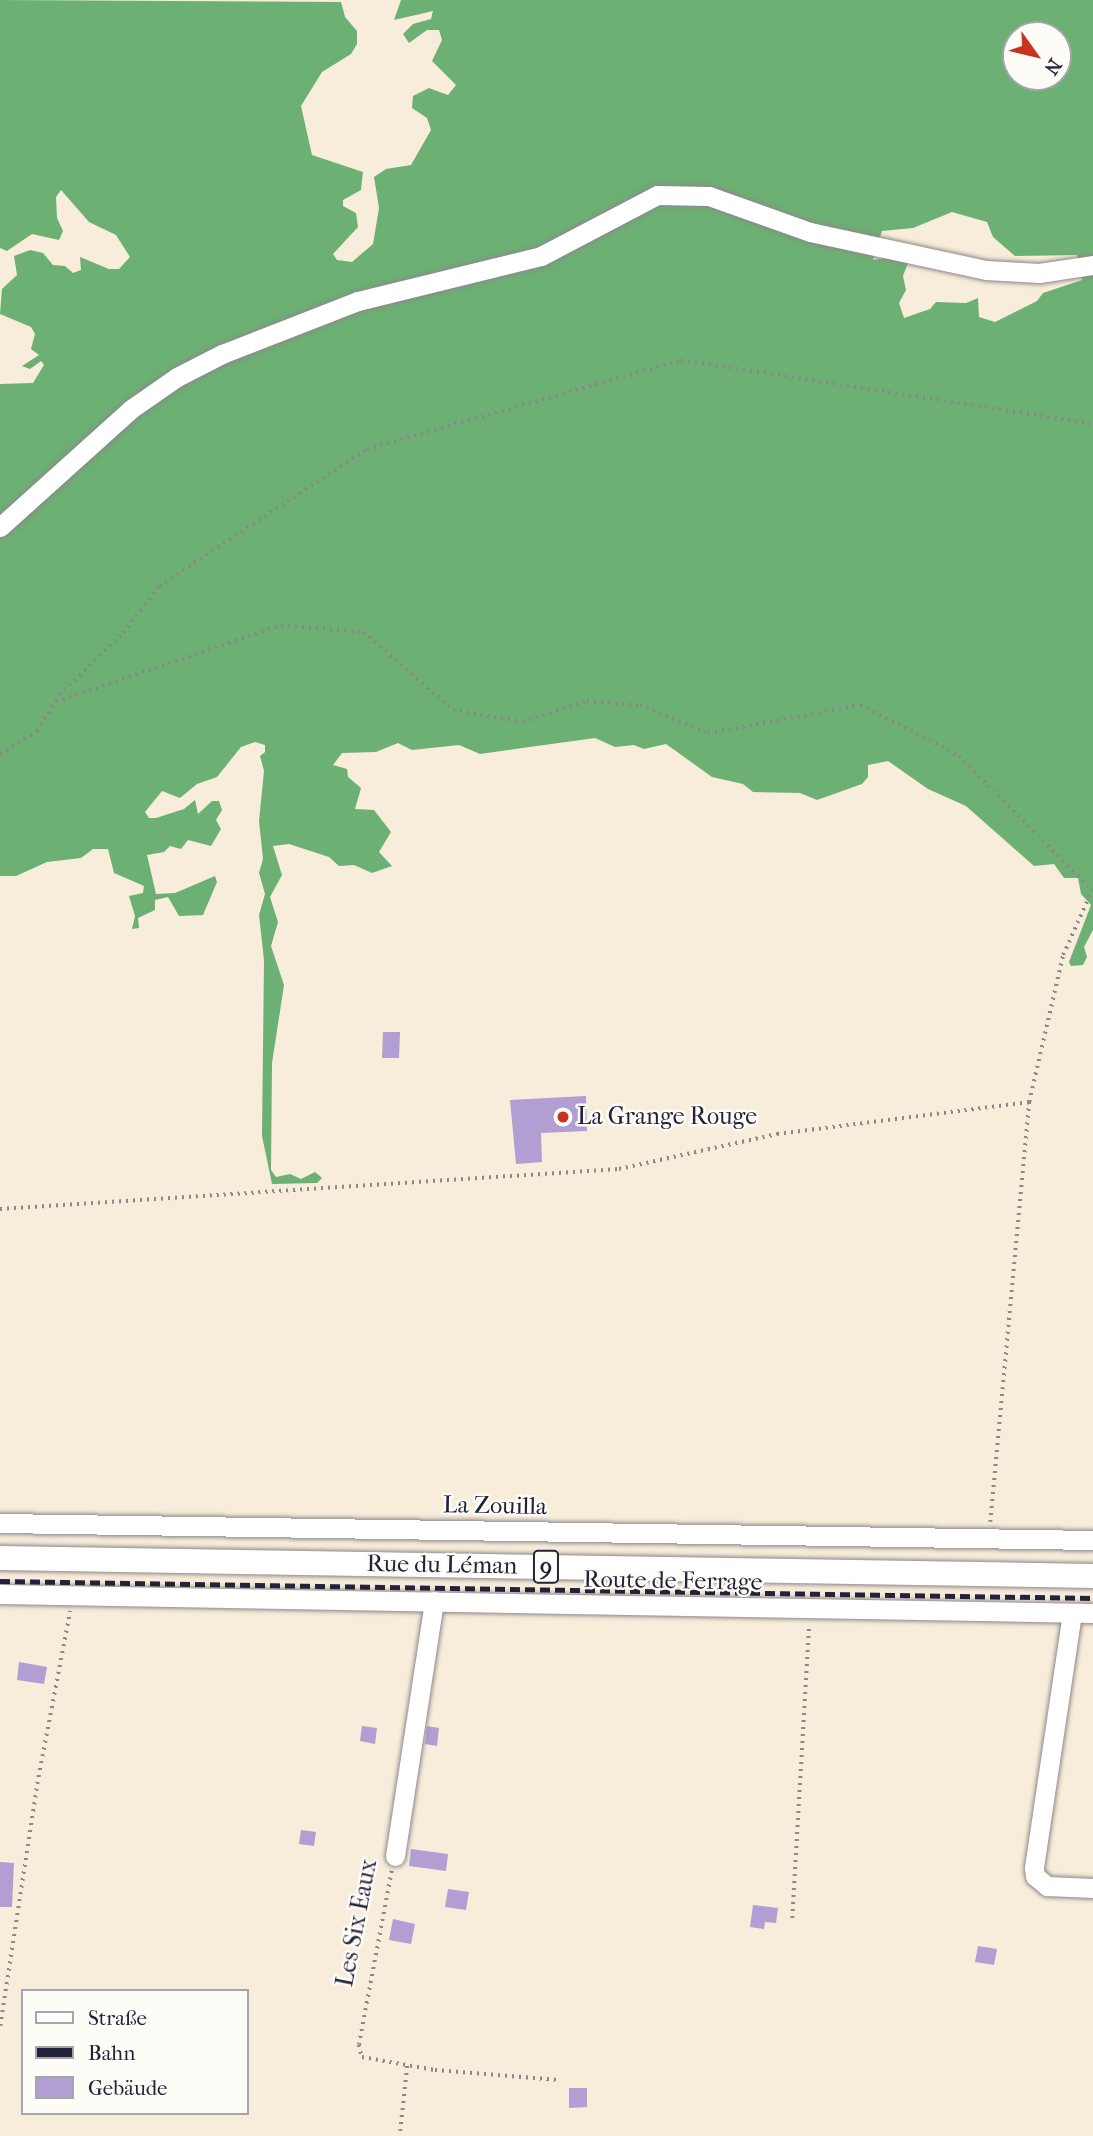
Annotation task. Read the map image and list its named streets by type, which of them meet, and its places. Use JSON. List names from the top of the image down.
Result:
{
  "streets": {
    "main road": ["Rue du Léman", "9"],
    "street": ["La Zouilla", "Route de Ferrage", "Les Six Eaux"]
  },
  "crossings": [
    ["Route de Ferrage", "Les Six Eaux"]
  ],
  "places": ["La Grange Rouge"],
  "legend": ["Straße", "Bahn", "Gebäude"],
  "north": "bottom right"
}
